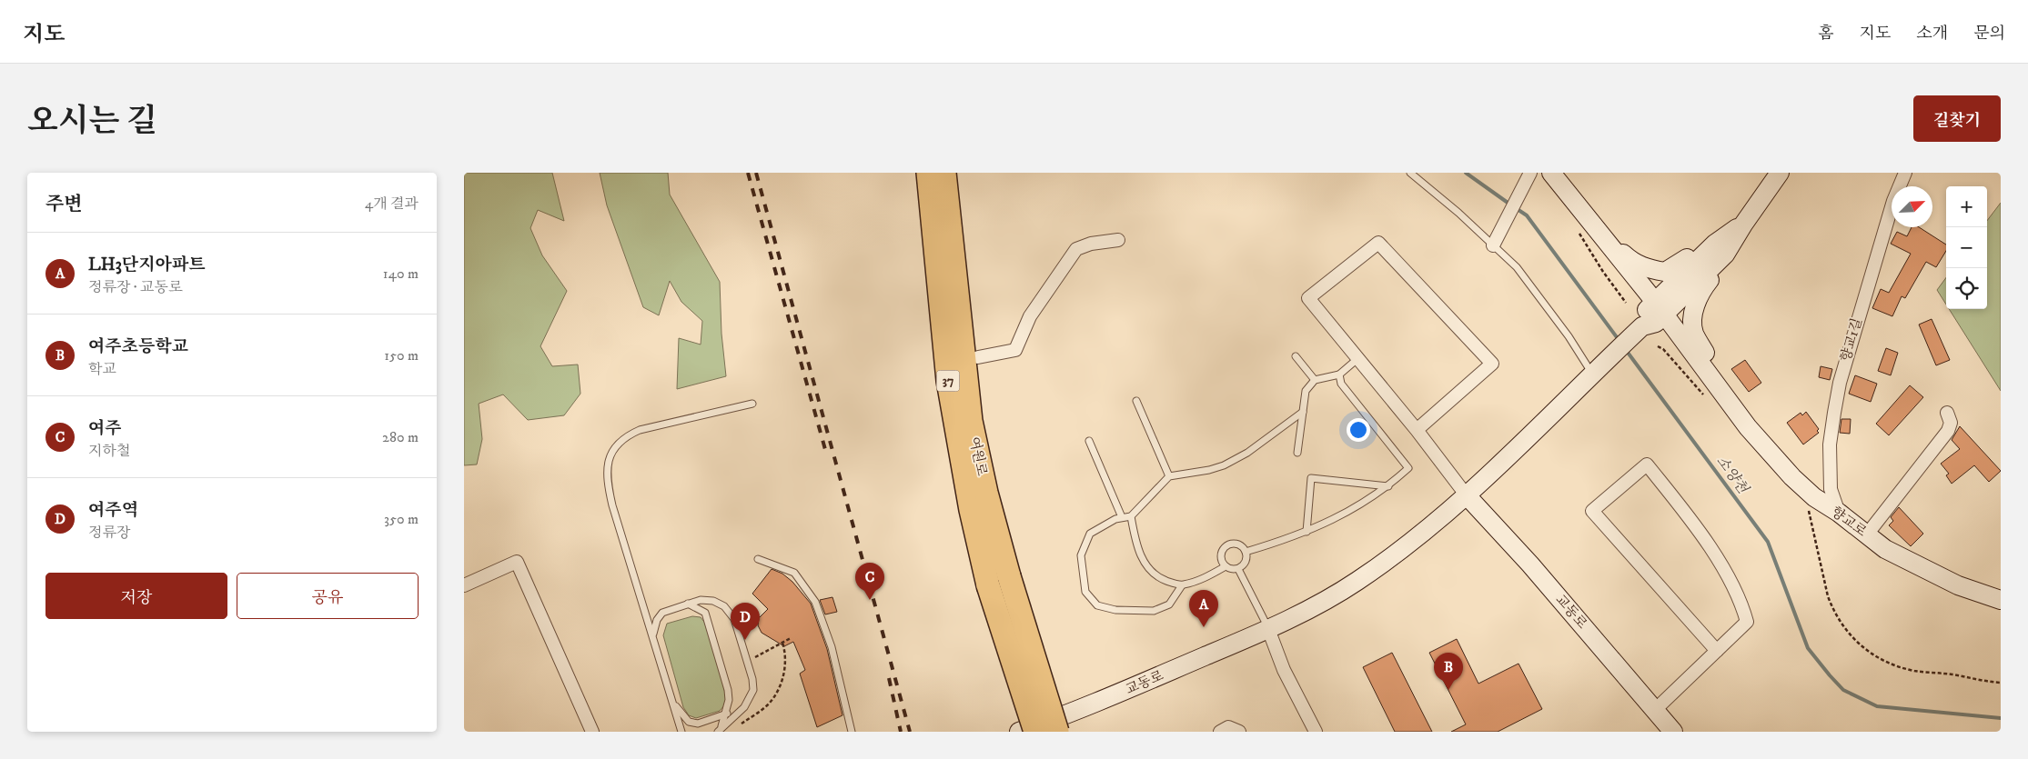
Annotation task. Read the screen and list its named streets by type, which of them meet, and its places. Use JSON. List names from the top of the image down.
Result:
{
  "streets": {
    "highway": ["37", "여원로"],
    "street": ["향교1길", "향교로", "교동로"]
  },
  "crossings": [
    ["향교1길", "향교로"],
    ["향교로", "교동로"]
  ],
  "water": ["소양천"],
  "north": "top right",
  "page": {
    "header": "지도",
    "nav": [
      "홈",
      "지도",
      "소개",
      "문의"
    ],
    "title": "오시는 길",
    "buttons": [
      "길찾기",
      ["저장", "공유"]
    ],
    "heading": ["주변", "4개 결과"],
    "map_buttons": ["+", "−"],
    "list": [
      {
        "mark": "A",
        "name": "LH3단지아파트",
        "note": "정류장 · 교동로",
        "value": "140 m"
      },
      {
        "mark": "B",
        "name": "여주초등학교",
        "note": "학교",
        "value": "150 m"
      },
      {
        "mark": "C",
        "name": "여주",
        "note": "지하철",
        "value": "280 m"
      },
      {
        "mark": "D",
        "name": "여주역",
        "note": "정류장",
        "value": "350 m"
      }
    ],
    "pins": [
      "C",
      "A",
      "D",
      "B"
    ]
  }
}
